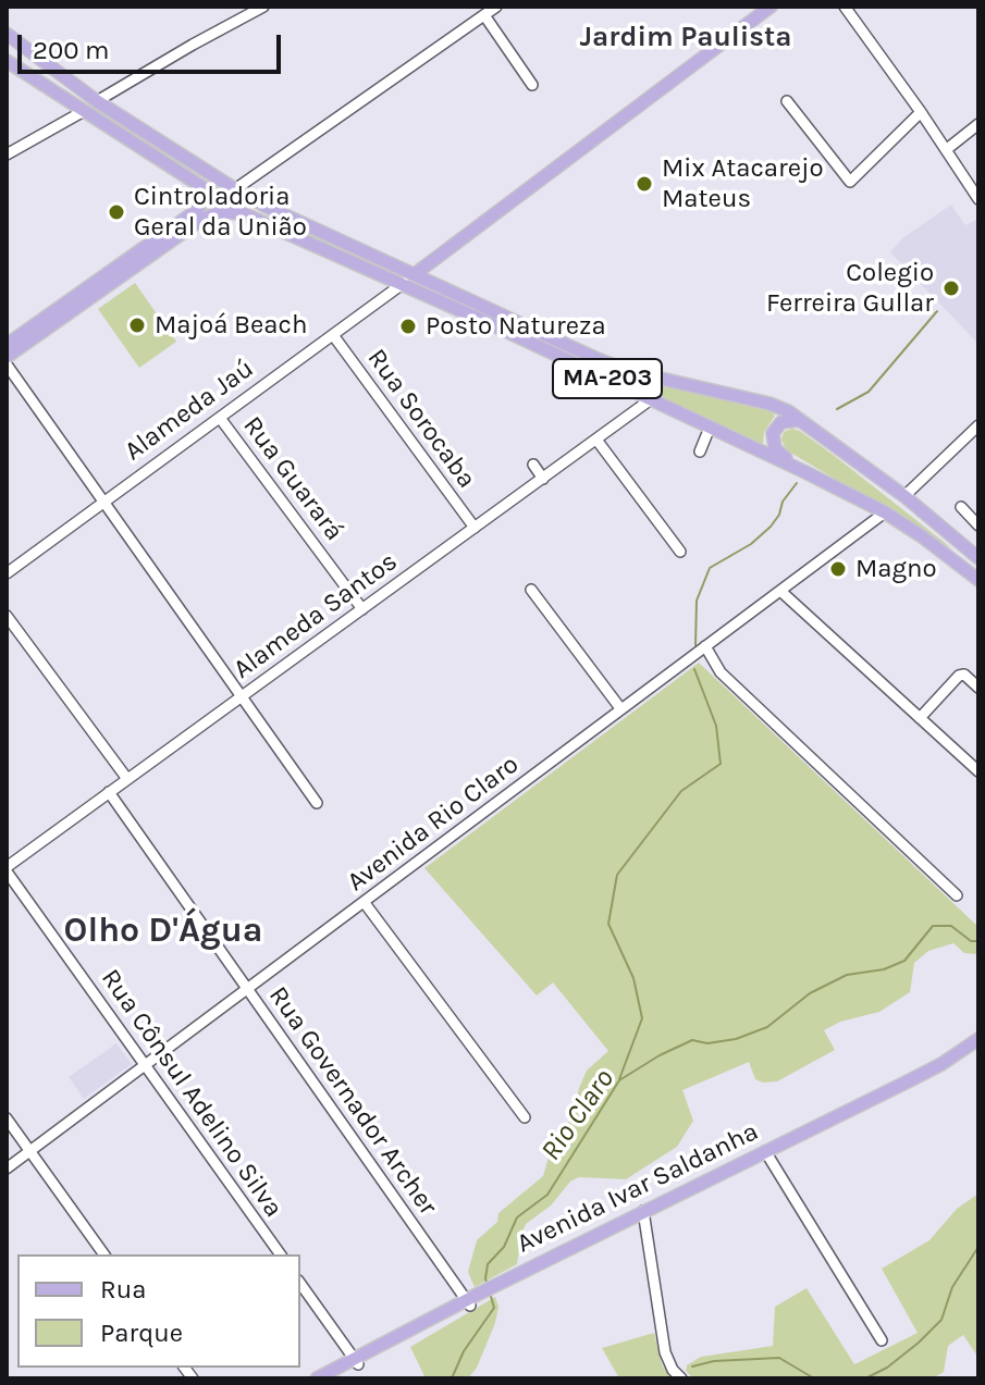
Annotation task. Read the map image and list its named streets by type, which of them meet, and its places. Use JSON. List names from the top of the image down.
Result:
{
  "streets": {
    "main road": ["MA-203", "Avenida Ivar Saldanha"],
    "street": [
      "Alameda Jaú",
      "Rua Sorocaba",
      "Rua Guarará",
      "Alameda Santos",
      "Avenida Rio Claro",
      "Rua Cônsul Adelino Silva",
      "Rua Governador Archer"
    ]
  },
  "crossings": [
    ["MA-203", "Alameda Jaú"],
    ["MA-203", "Alameda Santos"],
    ["MA-203", "Avenida Rio Claro"],
    ["Alameda Jaú", "Rua Sorocaba"],
    ["Alameda Jaú", "Rua Guarará"],
    ["Rua Sorocaba", "Alameda Santos"],
    ["Rua Guarará", "Alameda Santos"],
    ["Alameda Santos", "Rua Cônsul Adelino Silva"],
    ["Alameda Santos", "Rua Governador Archer"],
    ["Avenida Rio Claro", "Rua Cônsul Adelino Silva"],
    ["Avenida Rio Claro", "Rua Governador Archer"],
    ["Rua Governador Archer", "Avenida Ivar Saldanha"]
  ],
  "districts": ["Jardim Paulista", "Olho D'Água"],
  "water": ["Rio Claro"],
  "places": [
    "Mix Atacarejo Mateus",
    "Cintroladoria Geral da União",
    "Colegio Ferreira Gullar",
    "Majoá Beach",
    "Posto Natureza",
    "Magno"
  ],
  "legend": ["Rua", "Parque"],
  "scale_bar": "200 m"
}
